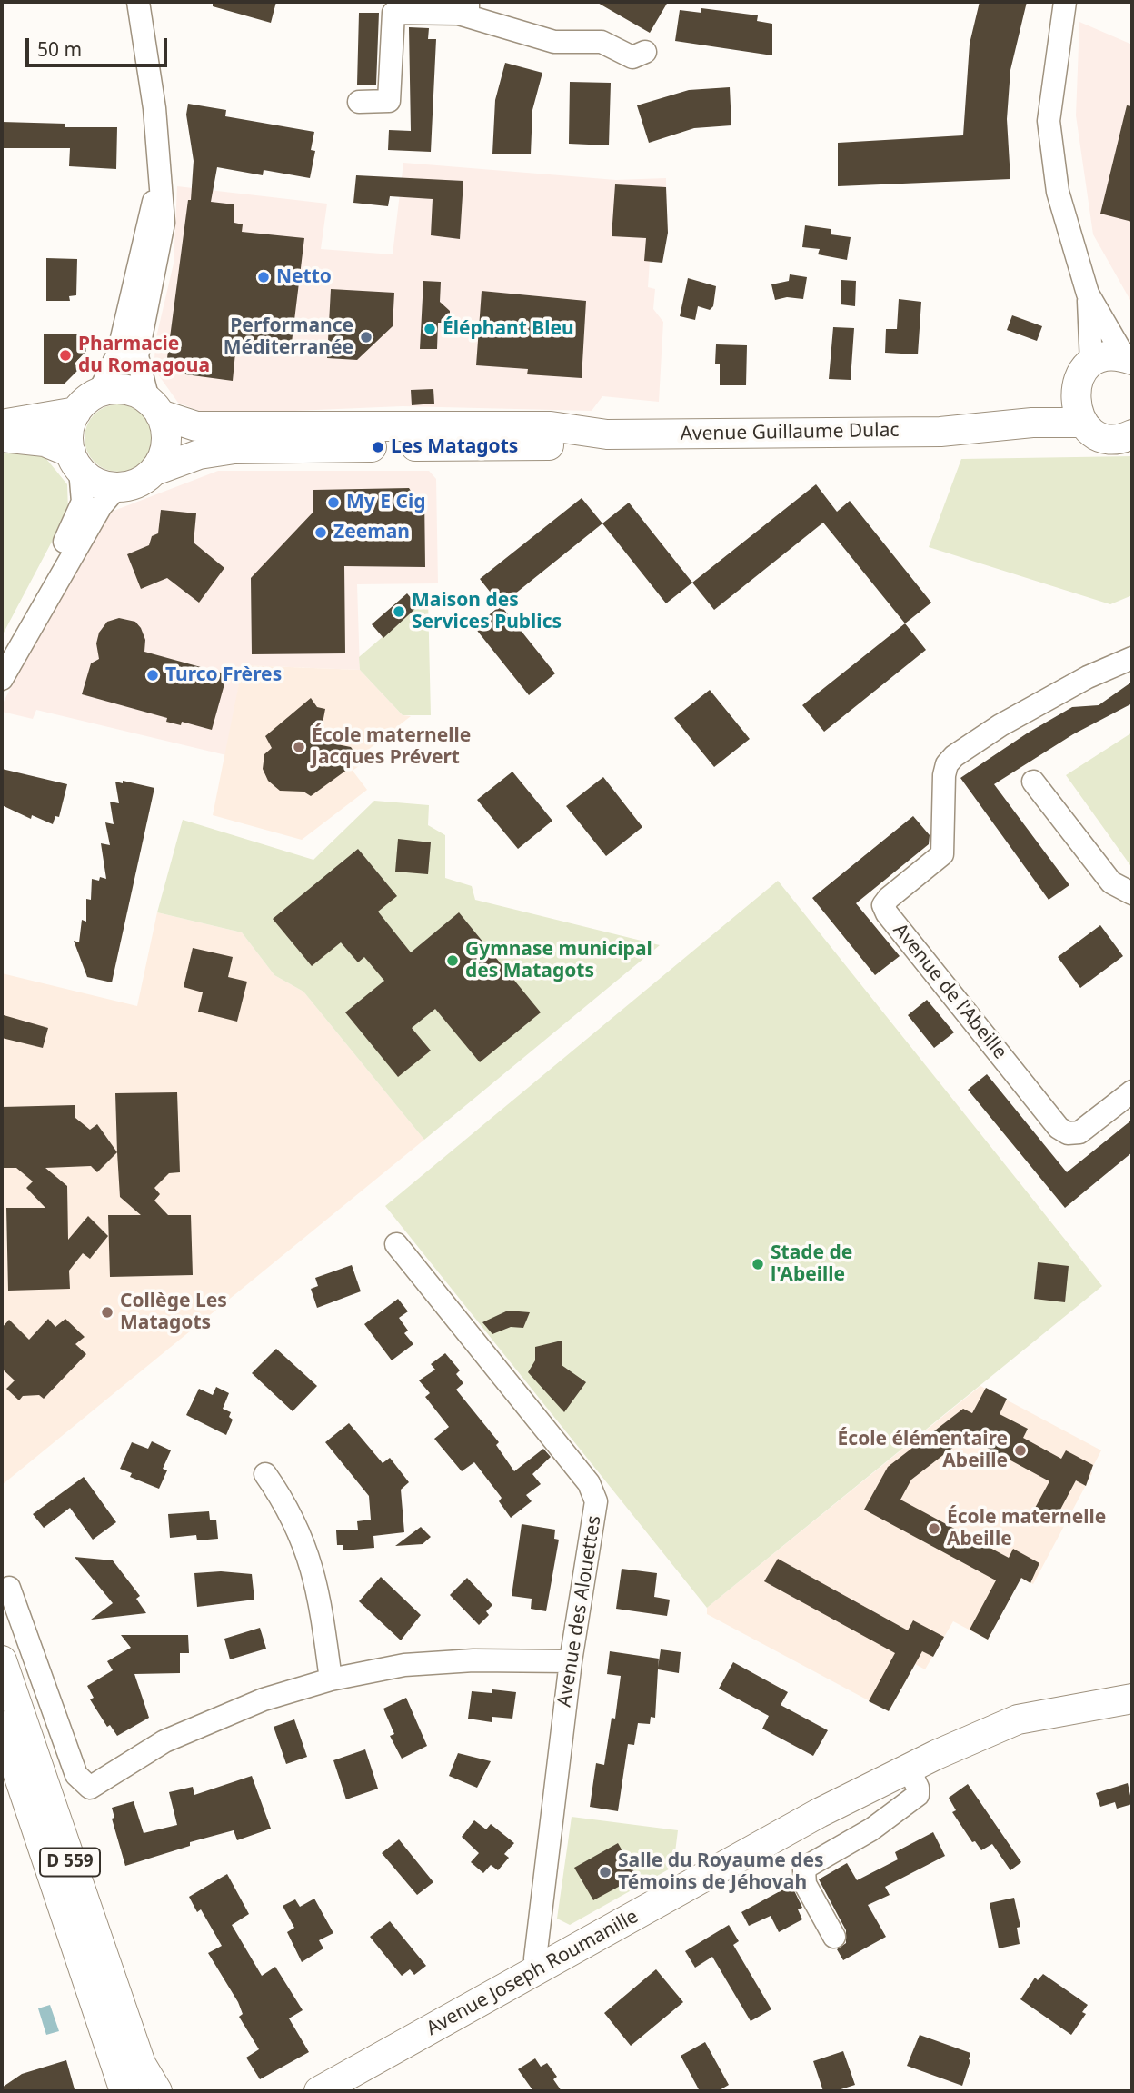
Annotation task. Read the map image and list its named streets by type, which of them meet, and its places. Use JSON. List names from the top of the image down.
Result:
{
  "streets": {
    "main road": ["Avenue Guillaume Dulac", "D 559", "Avenue Joseph Roumanille"],
    "street": ["Avenue de l'Abeille", "Avenue des Alouettes"]
  },
  "crossings": [
    ["Avenue des Alouettes", "Avenue Joseph Roumanille"]
  ],
  "places": [
    "Netto",
    "Éléphant Bleu",
    "Performance Méditerranée",
    "Pharmacie du Romagoua",
    "Les Matagots",
    "My E Cig",
    "Zeeman",
    "Maison des Services Publics",
    "Turco Frères",
    "École maternelle Jacques Prévert",
    "Gymnase municipal des Matagots",
    "Stade de l'Abeille",
    "Collège Les Matagots",
    "École élémentaire Abeille",
    "École maternelle Abeille",
    "Salle du Royaume des Témoins de Jéhovah"
  ],
  "scale_bar": "50 m"
}
